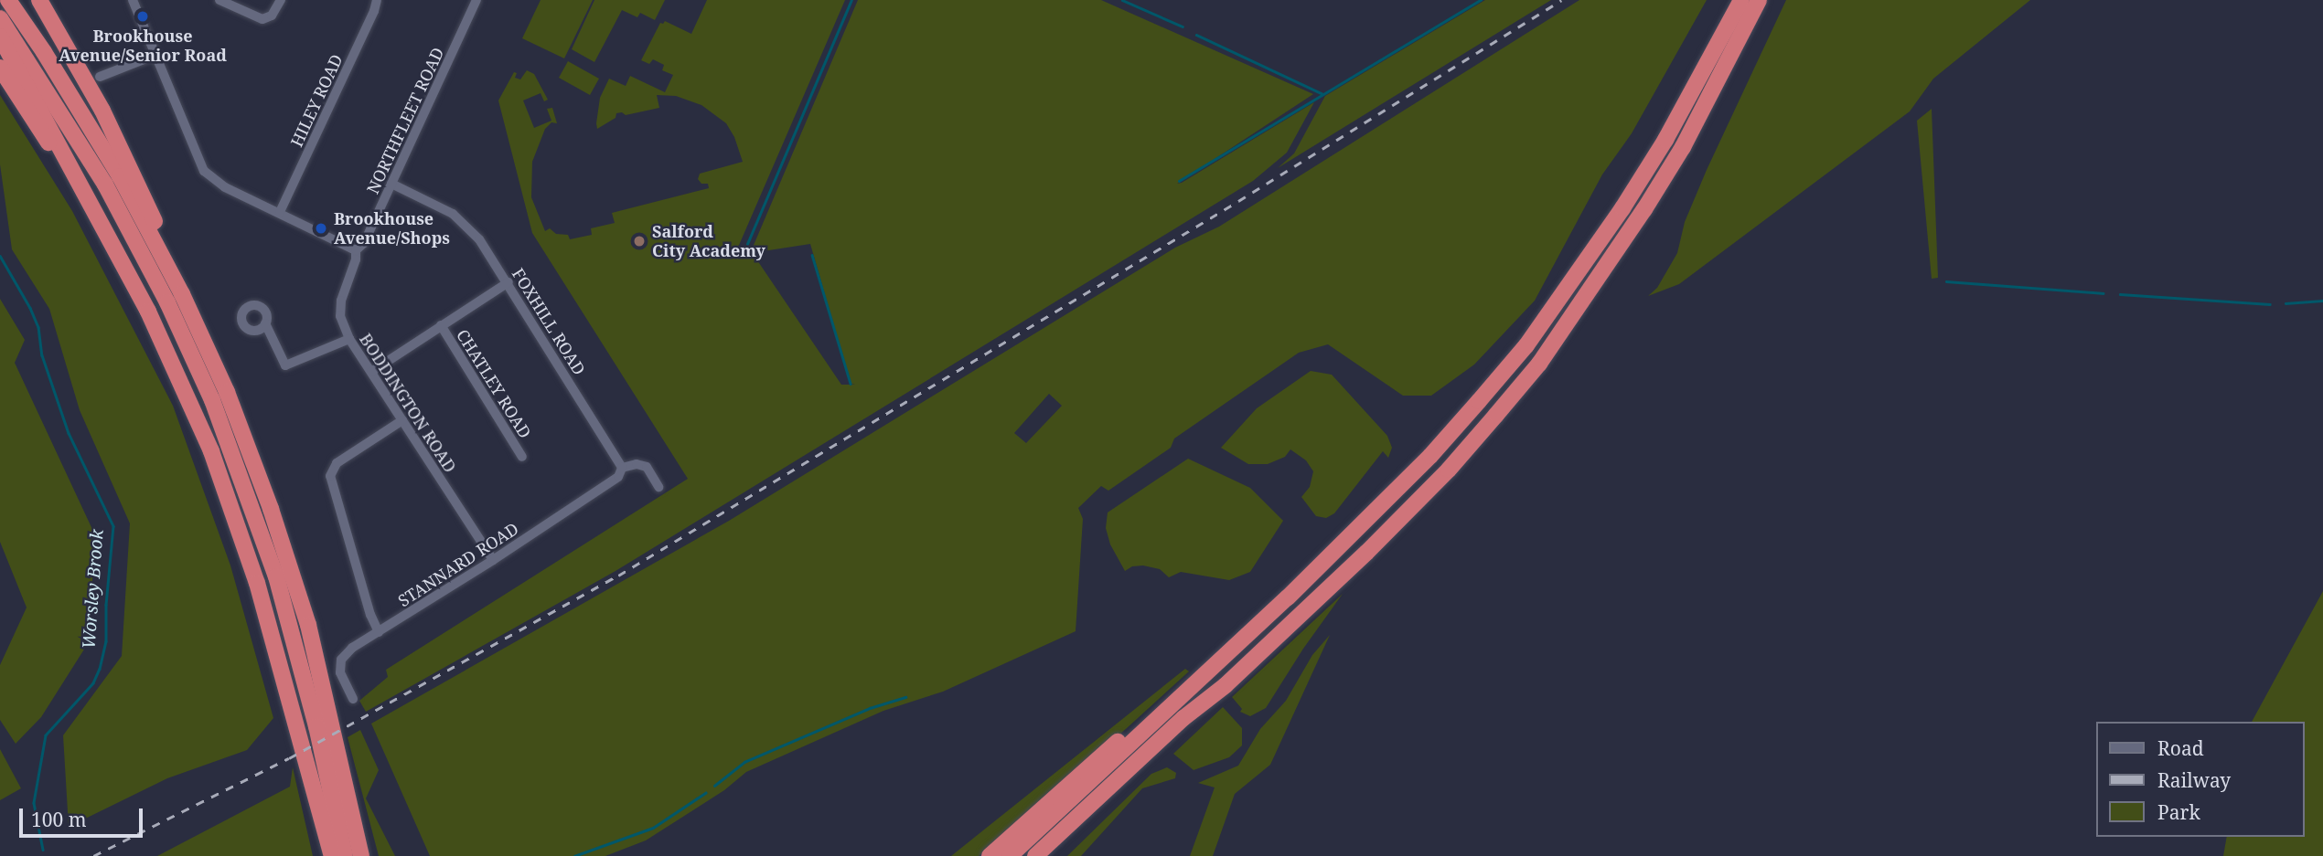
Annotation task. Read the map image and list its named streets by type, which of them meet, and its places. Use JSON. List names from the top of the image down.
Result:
{
  "streets": {
    "street": [
      "HILEY ROAD",
      "NORTHFLEET ROAD",
      "FOXHILL ROAD",
      "CHATLEY ROAD",
      "BODDINGTON ROAD",
      "STANNARD ROAD"
    ]
  },
  "crossings": [
    ["NORTHFLEET ROAD", "FOXHILL ROAD"],
    ["NORTHFLEET ROAD", "BODDINGTON ROAD"],
    ["FOXHILL ROAD", "STANNARD ROAD"],
    ["BODDINGTON ROAD", "STANNARD ROAD"]
  ],
  "water": ["Worsley Brook"],
  "places": ["Brookhouse Avenue/Senior Road", "Brookhouse Avenue/Shops", "Salford City Academy"],
  "legend": ["Road", "Railway", "Park"],
  "scale_bar": "100 m"
}
